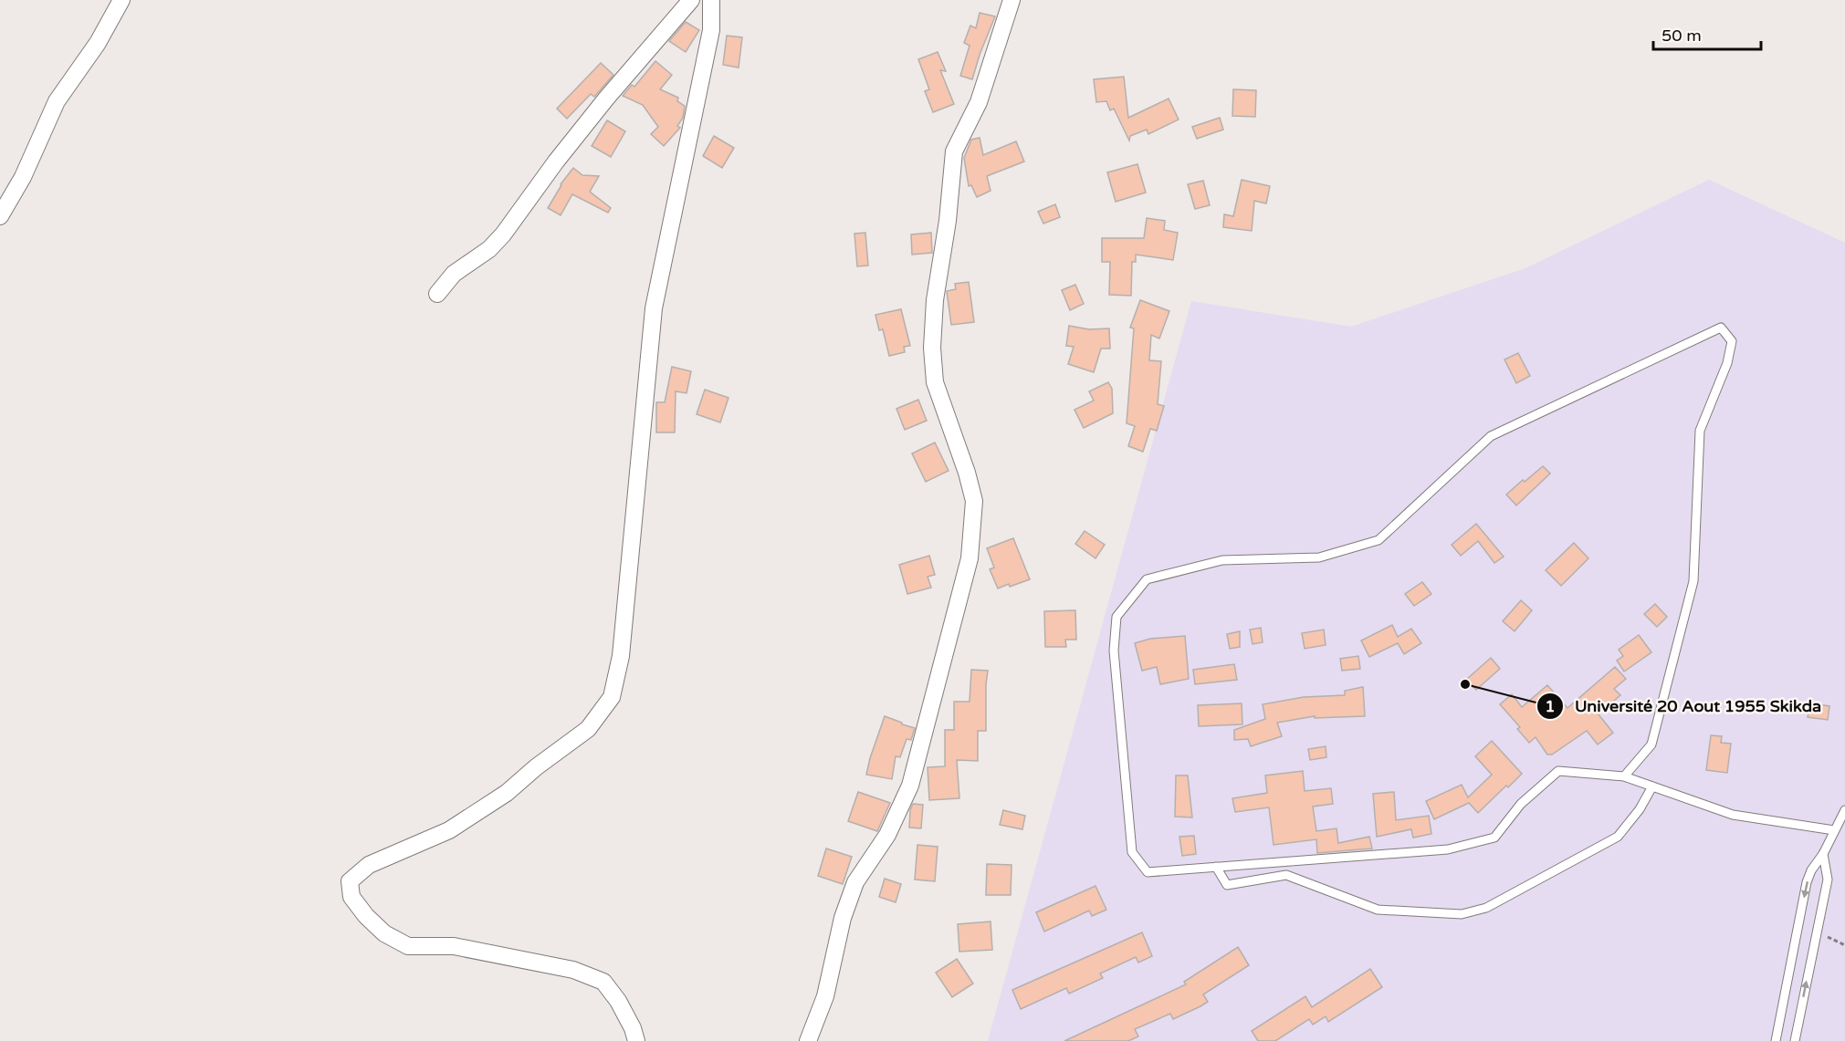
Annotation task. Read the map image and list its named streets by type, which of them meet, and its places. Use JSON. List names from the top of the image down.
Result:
{
  "places": ["Université 20 Aout 1955 Skikda"],
  "scale_bar": "50 m"
}
